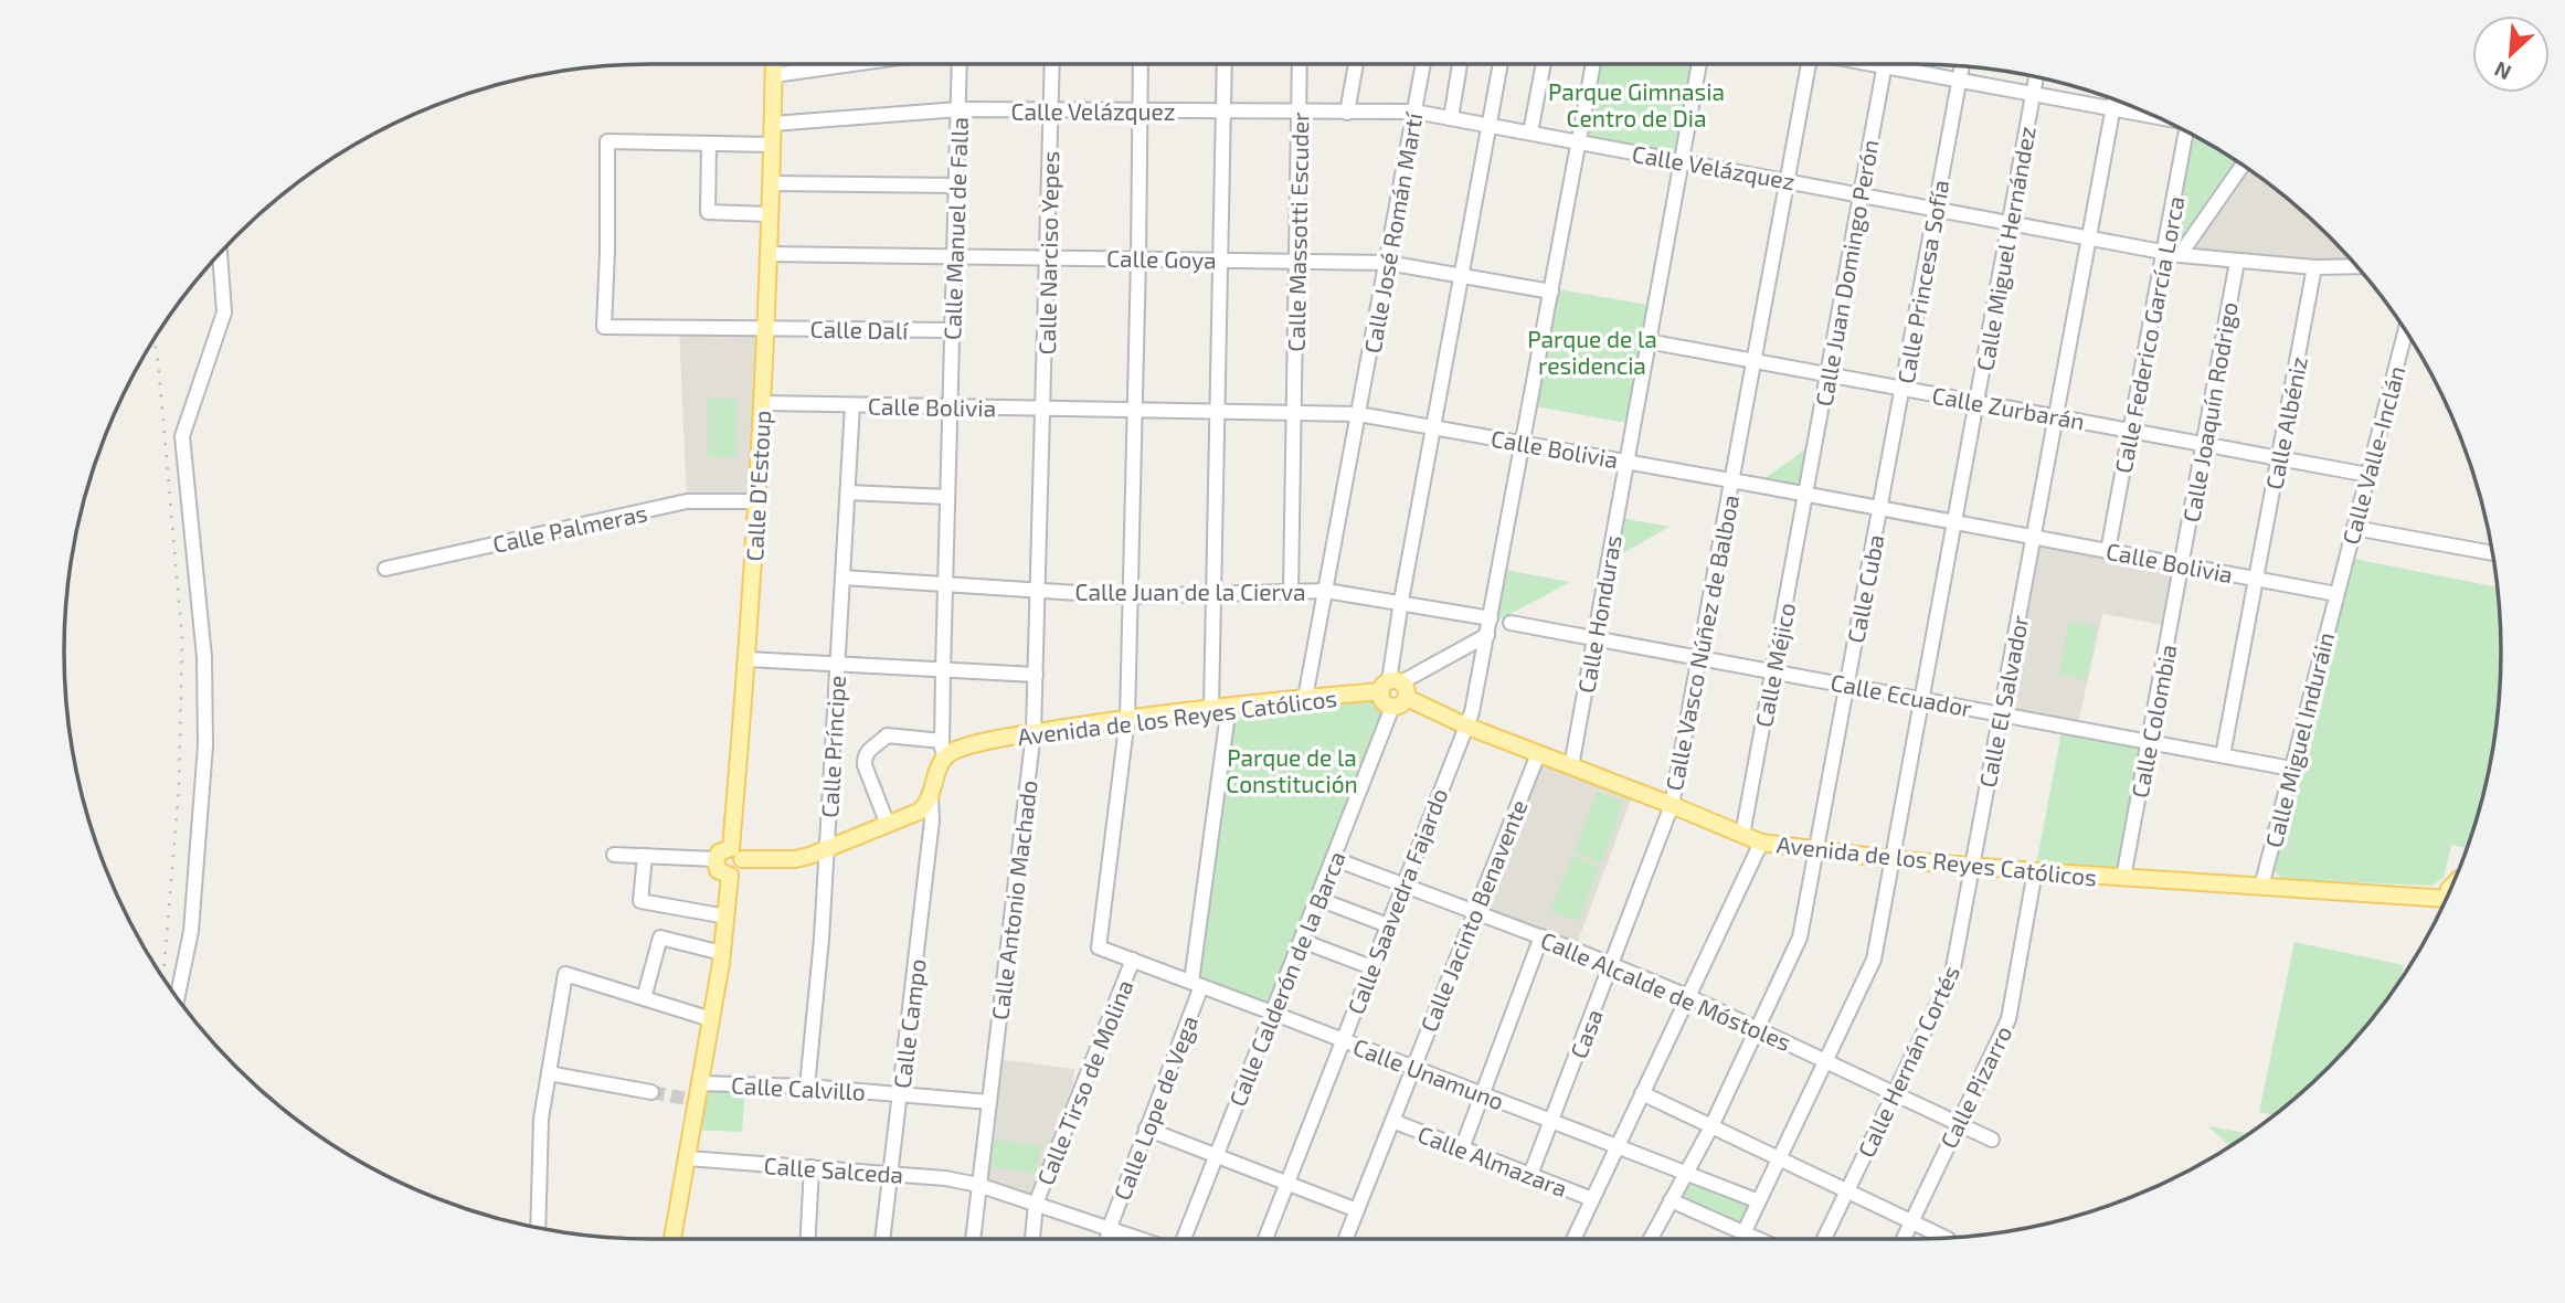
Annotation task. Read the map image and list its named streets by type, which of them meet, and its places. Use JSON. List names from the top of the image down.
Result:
{
  "streets": {
    "main road": ["Calle D'Estoup", "Avenida de los Reyes Católicos"],
    "street": [
      "Calle Velázquez",
      "Calle Manuel de Falla",
      "Calle Massotti Escuder",
      "Calle José Román Martí",
      "Calle Miguel Hernández",
      "Calle Narciso Yepes",
      "Calle Goya",
      "Calle Juan Domingo Perón",
      "Calle Princesa Sofía",
      "Calle Dalí",
      "Calle Federico García Lorca",
      "Calle Bolivia",
      "Calle Zurbarán",
      "Calle Joaquín Rodrigo",
      "Calle Albéniz",
      "Calle Valle-Inclán",
      "Calle Palmeras",
      "Calle Cuba",
      "Calle Juan de la Cierva",
      "Calle Honduras",
      "Calle Vasco Núñez de Balboa",
      "Calle Méjico",
      "Calle Ecuador",
      "Calle El Salvador",
      "Calle Colombia",
      "Calle Miguel Induráin",
      "Calle Príncipe",
      "Calle Antonio Machado",
      "Calle Saavedra Fajardo",
      "Calle Jacinto Benavente",
      "Calle Calderón de la Barca",
      "Calle Alcalde de Móstoles",
      "Calle Campo",
      "Casa",
      "Calle Hernán Cortés",
      "Calle Unamuno",
      "Calle Tirso de Molina",
      "Calle Pizarro",
      "Calle Calvillo",
      "Calle Lope de Vega",
      "Calle Almazara",
      "Calle Salceda"
    ]
  },
  "crossings": [
    ["Calle Velázquez", "Calle Manuel de Falla"],
    ["Calle Velázquez", "Calle Massotti Escuder"],
    ["Calle Velázquez", "Calle José Román Martí"],
    ["Calle Velázquez", "Calle Miguel Hernández"],
    ["Calle Velázquez", "Calle Narciso Yepes"],
    ["Calle Velázquez", "Calle Juan Domingo Perón"],
    ["Calle Velázquez", "Calle Princesa Sofía"],
    ["Calle Velázquez", "Calle Federico García Lorca"],
    ["Calle Velázquez", "Calle Joaquín Rodrigo"],
    ["Calle Velázquez", "Calle Albéniz"],
    ["Calle Velázquez", "Calle D'Estoup"],
    ["Calle Velázquez", "Calle Honduras"],
    ["Calle Velázquez", "Calle Vasco Núñez de Balboa"],
    ["Calle Velázquez", "Calle El Salvador"],
    ["Calle Velázquez", "Calle Saavedra Fajardo"],
    ["Calle Velázquez", "Calle Calderón de la Barca"],
    ["Calle Velázquez", "Calle Lope de Vega"],
    ["Calle Manuel de Falla", "Calle Goya"],
    ["Calle Manuel de Falla", "Calle Dalí"],
    ["Calle Manuel de Falla", "Calle Bolivia"],
    ["Calle Massotti Escuder", "Calle Goya"],
    ["Calle Massotti Escuder", "Calle Bolivia"],
    ["Calle Massotti Escuder", "Calle Juan de la Cierva"],
    ["Calle José Román Martí", "Calle Goya"],
    ["Calle José Román Martí", "Calle Bolivia"],
    ["Calle José Román Martí", "Calle Juan de la Cierva"],
    ["Calle José Román Martí", "Avenida de los Reyes Católicos"],
    ["Calle Miguel Hernández", "Calle Bolivia"],
    ["Calle Miguel Hernández", "Calle Zurbarán"],
    ["Calle Miguel Hernández", "Calle Ecuador"],
    ["Calle Miguel Hernández", "Avenida de los Reyes Católicos"],
    ["Calle Miguel Hernández", "Calle Alcalde de Móstoles"],
    ["Calle Miguel Hernández", "Calle Unamuno"],
    ["Calle Narciso Yepes", "Calle Goya"],
    ["Calle Narciso Yepes", "Calle Bolivia"],
    ["Calle Narciso Yepes", "Calle Antonio Machado"],
    ["Calle Goya", "Calle D'Estoup"],
    ["Calle Goya", "Calle Saavedra Fajardo"],
    ["Calle Goya", "Calle Calderón de la Barca"],
    ["Calle Goya", "Calle Lope de Vega"],
    ["Calle Juan Domingo Perón", "Calle Bolivia"],
    ["Calle Juan Domingo Perón", "Calle Zurbarán"],
    ["Calle Juan Domingo Perón", "Calle Méjico"],
    ["Calle Princesa Sofía", "Calle Bolivia"],
    ["Calle Princesa Sofía", "Calle Zurbarán"],
    ["Calle Princesa Sofía", "Calle Cuba"],
    ["Calle Dalí", "Calle D'Estoup"],
    ["Calle Federico García Lorca", "Calle Bolivia"],
    ["Calle Federico García Lorca", "Calle Zurbarán"],
    ["Calle Bolivia", "Calle Joaquín Rodrigo"],
    ["Calle Bolivia", "Calle Albéniz"],
    ["Calle Bolivia", "Calle Valle-Inclán"],
    ["Calle Bolivia", "Calle D'Estoup"],
    ["Calle Bolivia", "Calle Cuba"],
    ["Calle Bolivia", "Calle Honduras"],
    ["Calle Bolivia", "Calle Vasco Núñez de Balboa"],
    ["Calle Bolivia", "Calle Méjico"],
    ["Calle Bolivia", "Calle El Salvador"],
    ["Calle Bolivia", "Calle Colombia"],
    ["Calle Bolivia", "Calle Miguel Induráin"],
    ["Calle Bolivia", "Calle Príncipe"],
    ["Calle Bolivia", "Calle Antonio Machado"],
    ["Calle Bolivia", "Calle Saavedra Fajardo"],
    ["Calle Bolivia", "Calle Calderón de la Barca"],
    ["Calle Bolivia", "Calle Lope de Vega"],
    ["Calle Zurbarán", "Calle Joaquín Rodrigo"],
    ["Calle Zurbarán", "Calle Albéniz"],
    ["Calle Zurbarán", "Calle Valle-Inclán"],
    ["Calle Zurbarán", "Calle Honduras"],
    ["Calle Zurbarán", "Calle Vasco Núñez de Balboa"],
    ["Calle Zurbarán", "Calle El Salvador"],
    ["Calle Joaquín Rodrigo", "Calle Colombia"],
    ["Calle Albéniz", "Calle Ecuador"],
    ["Calle Valle-Inclán", "Calle Miguel Induráin"],
    ["Calle D'Estoup", "Calle Palmeras"],
    ["Calle Cuba", "Calle Ecuador"],
    ["Calle Cuba", "Avenida de los Reyes Católicos"],
    ["Calle Cuba", "Calle Alcalde de Móstoles"],
    ["Calle Cuba", "Calle Unamuno"],
    ["Calle Juan de la Cierva", "Calle Príncipe"],
    ["Calle Juan de la Cierva", "Calle Antonio Machado"],
    ["Calle Juan de la Cierva", "Calle Saavedra Fajardo"],
    ["Calle Juan de la Cierva", "Calle Calderón de la Barca"],
    ["Calle Juan de la Cierva", "Calle Lope de Vega"],
    ["Calle Honduras", "Calle Ecuador"],
    ["Calle Honduras", "Avenida de los Reyes Católicos"],
    ["Calle Vasco Núñez de Balboa", "Calle Ecuador"],
    ["Calle Vasco Núñez de Balboa", "Avenida de los Reyes Católicos"],
    ["Calle Vasco Núñez de Balboa", "Casa"],
    ["Calle Méjico", "Calle Ecuador"],
    ["Calle Méjico", "Avenida de los Reyes Católicos"],
    ["Calle Ecuador", "Calle El Salvador"],
    ["Calle Ecuador", "Calle Colombia"],
    ["Calle Ecuador", "Calle Miguel Induráin"],
    ["Calle El Salvador", "Avenida de los Reyes Católicos"],
    ["Calle El Salvador", "Calle Hernán Cortés"],
    ["Avenida de los Reyes Católicos", "Calle Colombia"],
    ["Avenida de los Reyes Católicos", "Calle Miguel Induráin"],
    ["Avenida de los Reyes Católicos", "Calle Antonio Machado"],
    ["Avenida de los Reyes Católicos", "Calle Saavedra Fajardo"],
    ["Avenida de los Reyes Católicos", "Calle Jacinto Benavente"],
    ["Avenida de los Reyes Católicos", "Calle Calderón de la Barca"],
    ["Avenida de los Reyes Católicos", "Casa"],
    ["Avenida de los Reyes Católicos", "Calle Hernán Cortés"],
    ["Avenida de los Reyes Católicos", "Calle Unamuno"],
    ["Avenida de los Reyes Católicos", "Calle Pizarro"],
    ["Avenida de los Reyes Católicos", "Calle Lope de Vega"],
    ["Calle Príncipe", "Calle Calvillo"],
    ["Calle Antonio Machado", "Calle Calvillo"],
    ["Calle Antonio Machado", "Calle Salceda"],
    ["Calle Saavedra Fajardo", "Calle Alcalde de Móstoles"],
    ["Calle Saavedra Fajardo", "Calle Unamuno"],
    ["Calle Jacinto Benavente", "Calle Alcalde de Móstoles"],
    ["Calle Jacinto Benavente", "Calle Unamuno"],
    ["Calle Jacinto Benavente", "Calle Almazara"],
    ["Calle Calderón de la Barca", "Calle Alcalde de Móstoles"],
    ["Calle Calderón de la Barca", "Calle Unamuno"],
    ["Calle Alcalde de Móstoles", "Casa"],
    ["Calle Alcalde de Móstoles", "Calle Hernán Cortés"],
    ["Calle Alcalde de Móstoles", "Calle Pizarro"],
    ["Calle Campo", "Calle Calvillo"],
    ["Calle Campo", "Calle Salceda"],
    ["Casa", "Calle Unamuno"],
    ["Casa", "Calle Almazara"],
    ["Calle Unamuno", "Calle Tirso de Molina"],
    ["Calle Unamuno", "Calle Lope de Vega"],
    ["Calle Tirso de Molina", "Calle Salceda"],
    ["Calle Lope de Vega", "Calle Salceda"]
  ],
  "parks": ["Parque Gimnasia Centro de Dia", "Parque de la residencia", "Parque de la Constitución"],
  "north": "bottom left"
}
